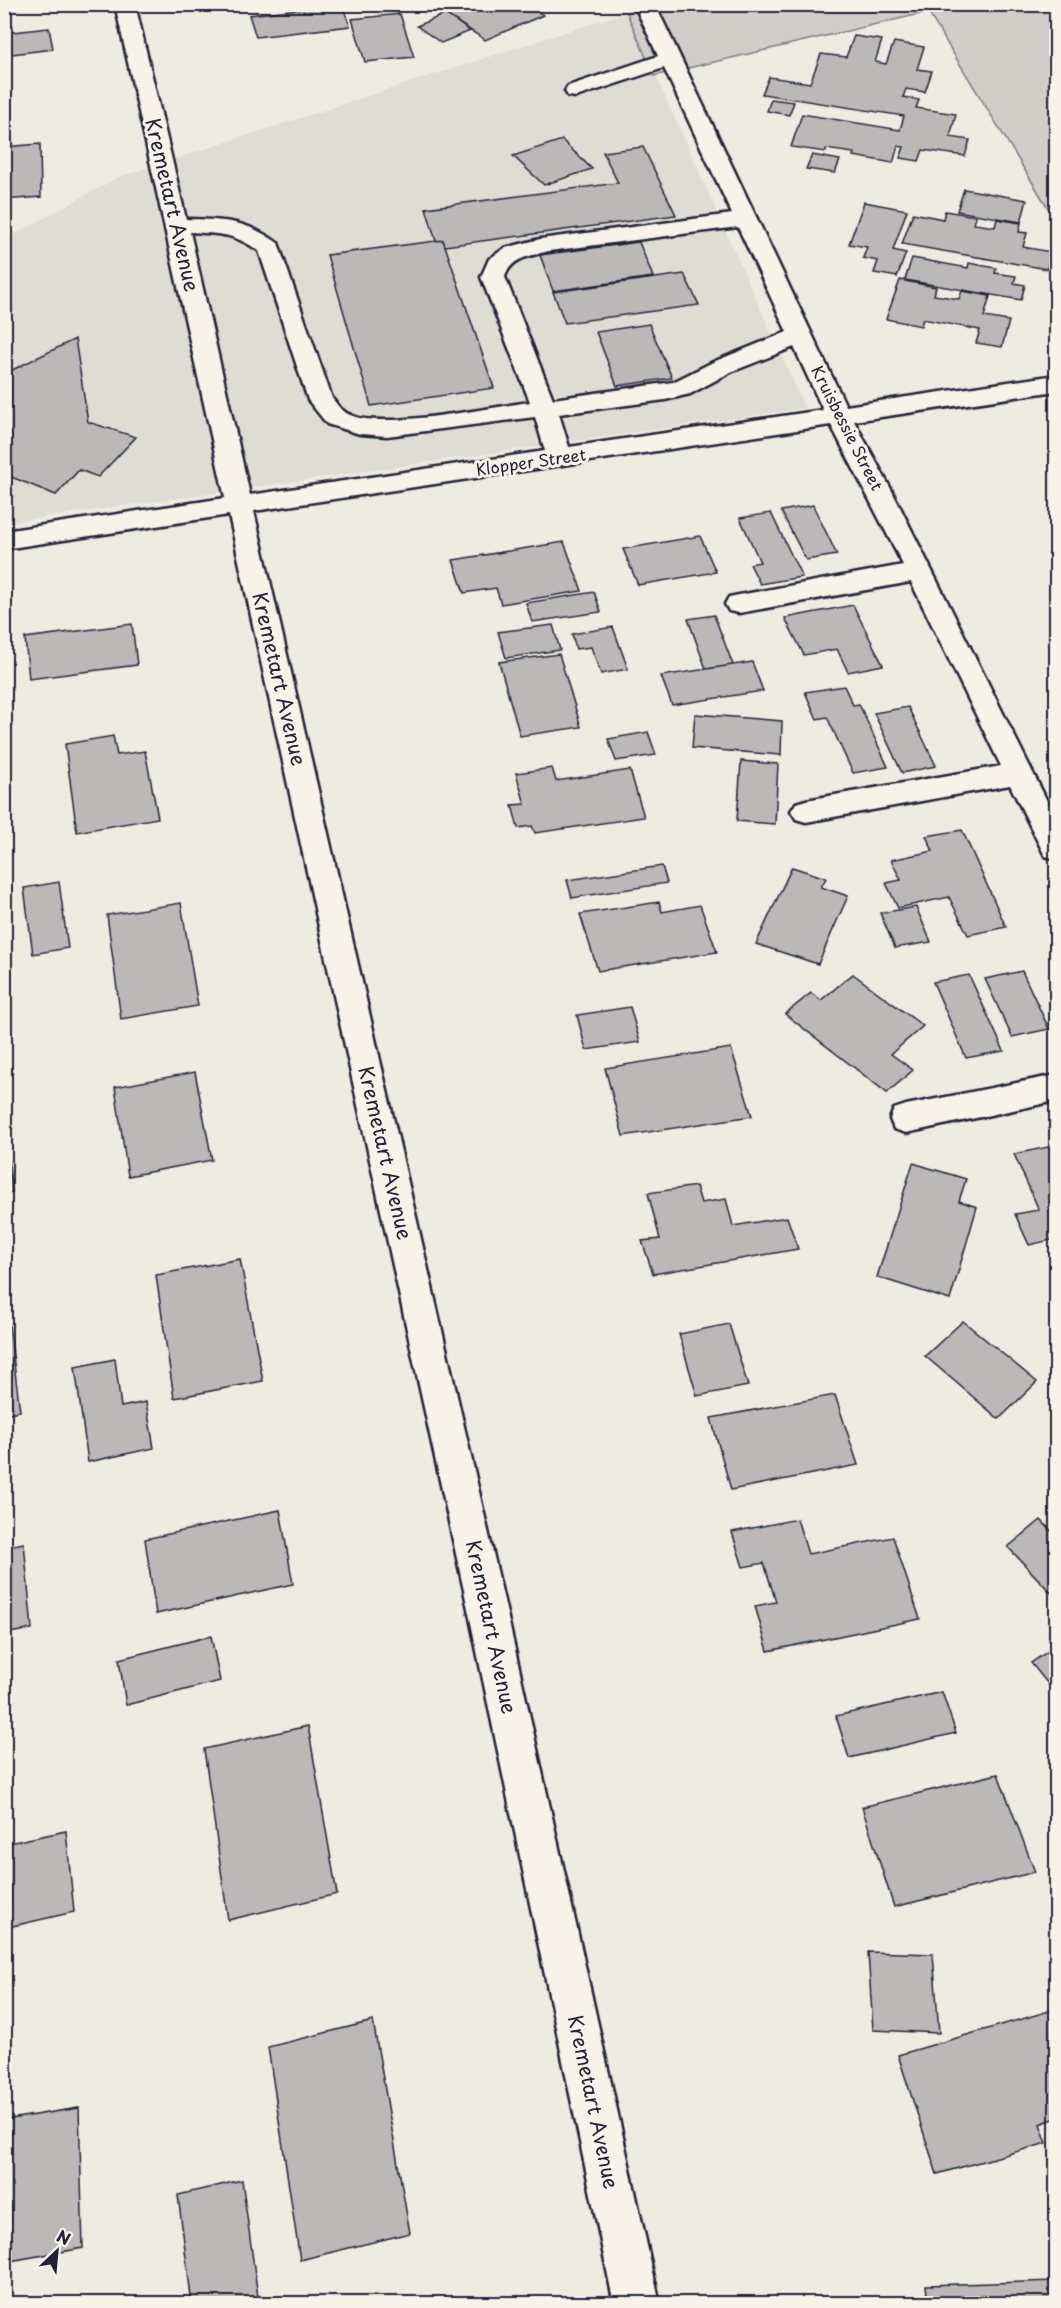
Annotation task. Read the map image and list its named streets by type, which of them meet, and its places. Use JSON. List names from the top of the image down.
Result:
{
  "streets": {
    "street": ["Kremetart Avenue", "Kruisbessie Street", "Klopper Street"]
  },
  "crossings": [
    ["Kremetart Avenue", "Klopper Street"],
    ["Kruisbessie Street", "Klopper Street"]
  ],
  "north": "top right"
}
